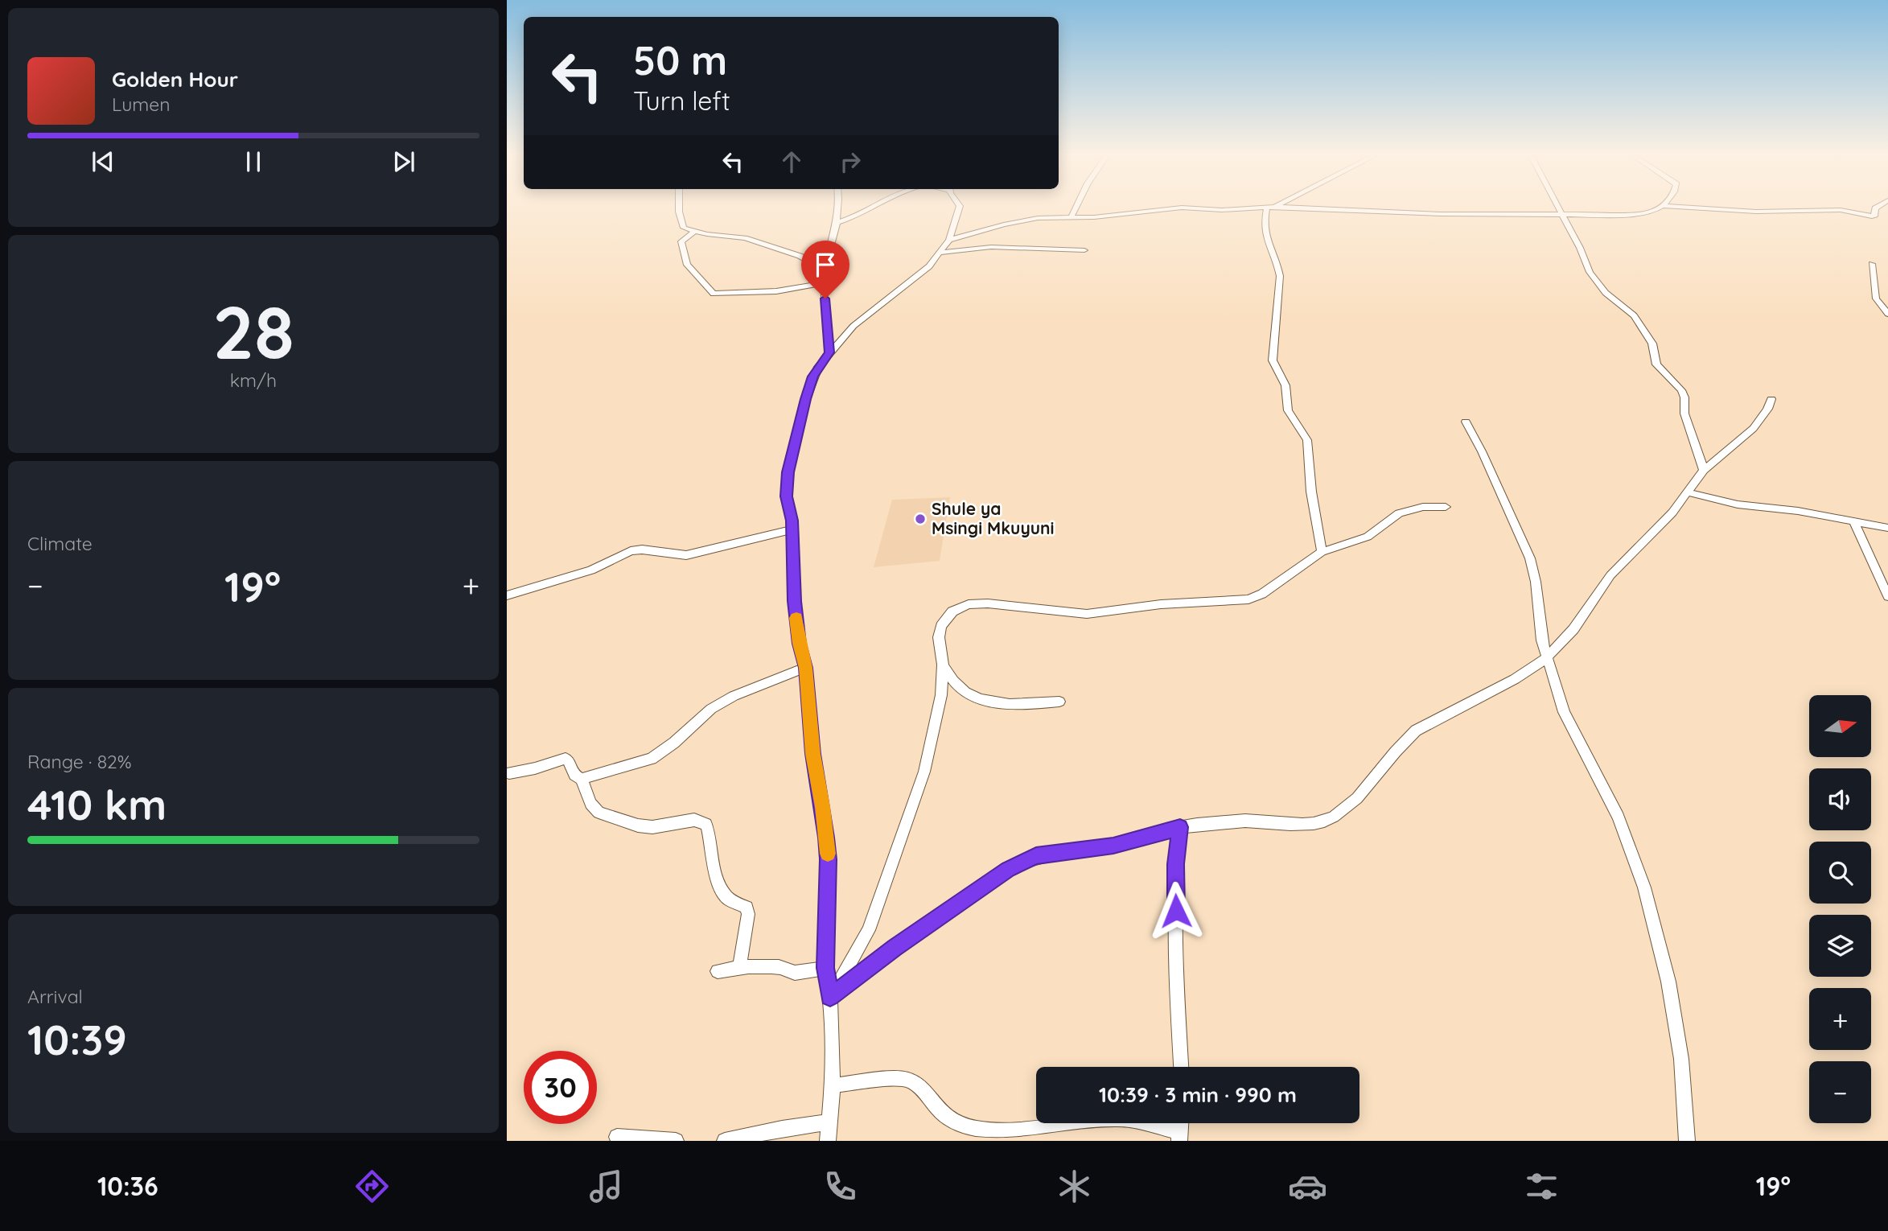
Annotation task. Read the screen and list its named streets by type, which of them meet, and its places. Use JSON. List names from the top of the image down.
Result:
{
  "places": ["Shule ya Msingi Mkuyuni"],
  "north": "right",
  "page": {
    "turn": ["50 m", "Turn left"],
    "song": ["Golden Hour", "Lumen"],
    "tile": [
      ["28", "km/h"],
      "Climate",
      ["Range · 82%", "410 km"],
      ["Arrival", "10:39"]
    ],
    "heat": ["−", "19°", "+"],
    "map_buttons": ["+", "−"],
    "limit": "30",
    "trip": "10:39 · 3 min · 990 m",
    "tabs": ["10:36", "19°"]
  }
}
